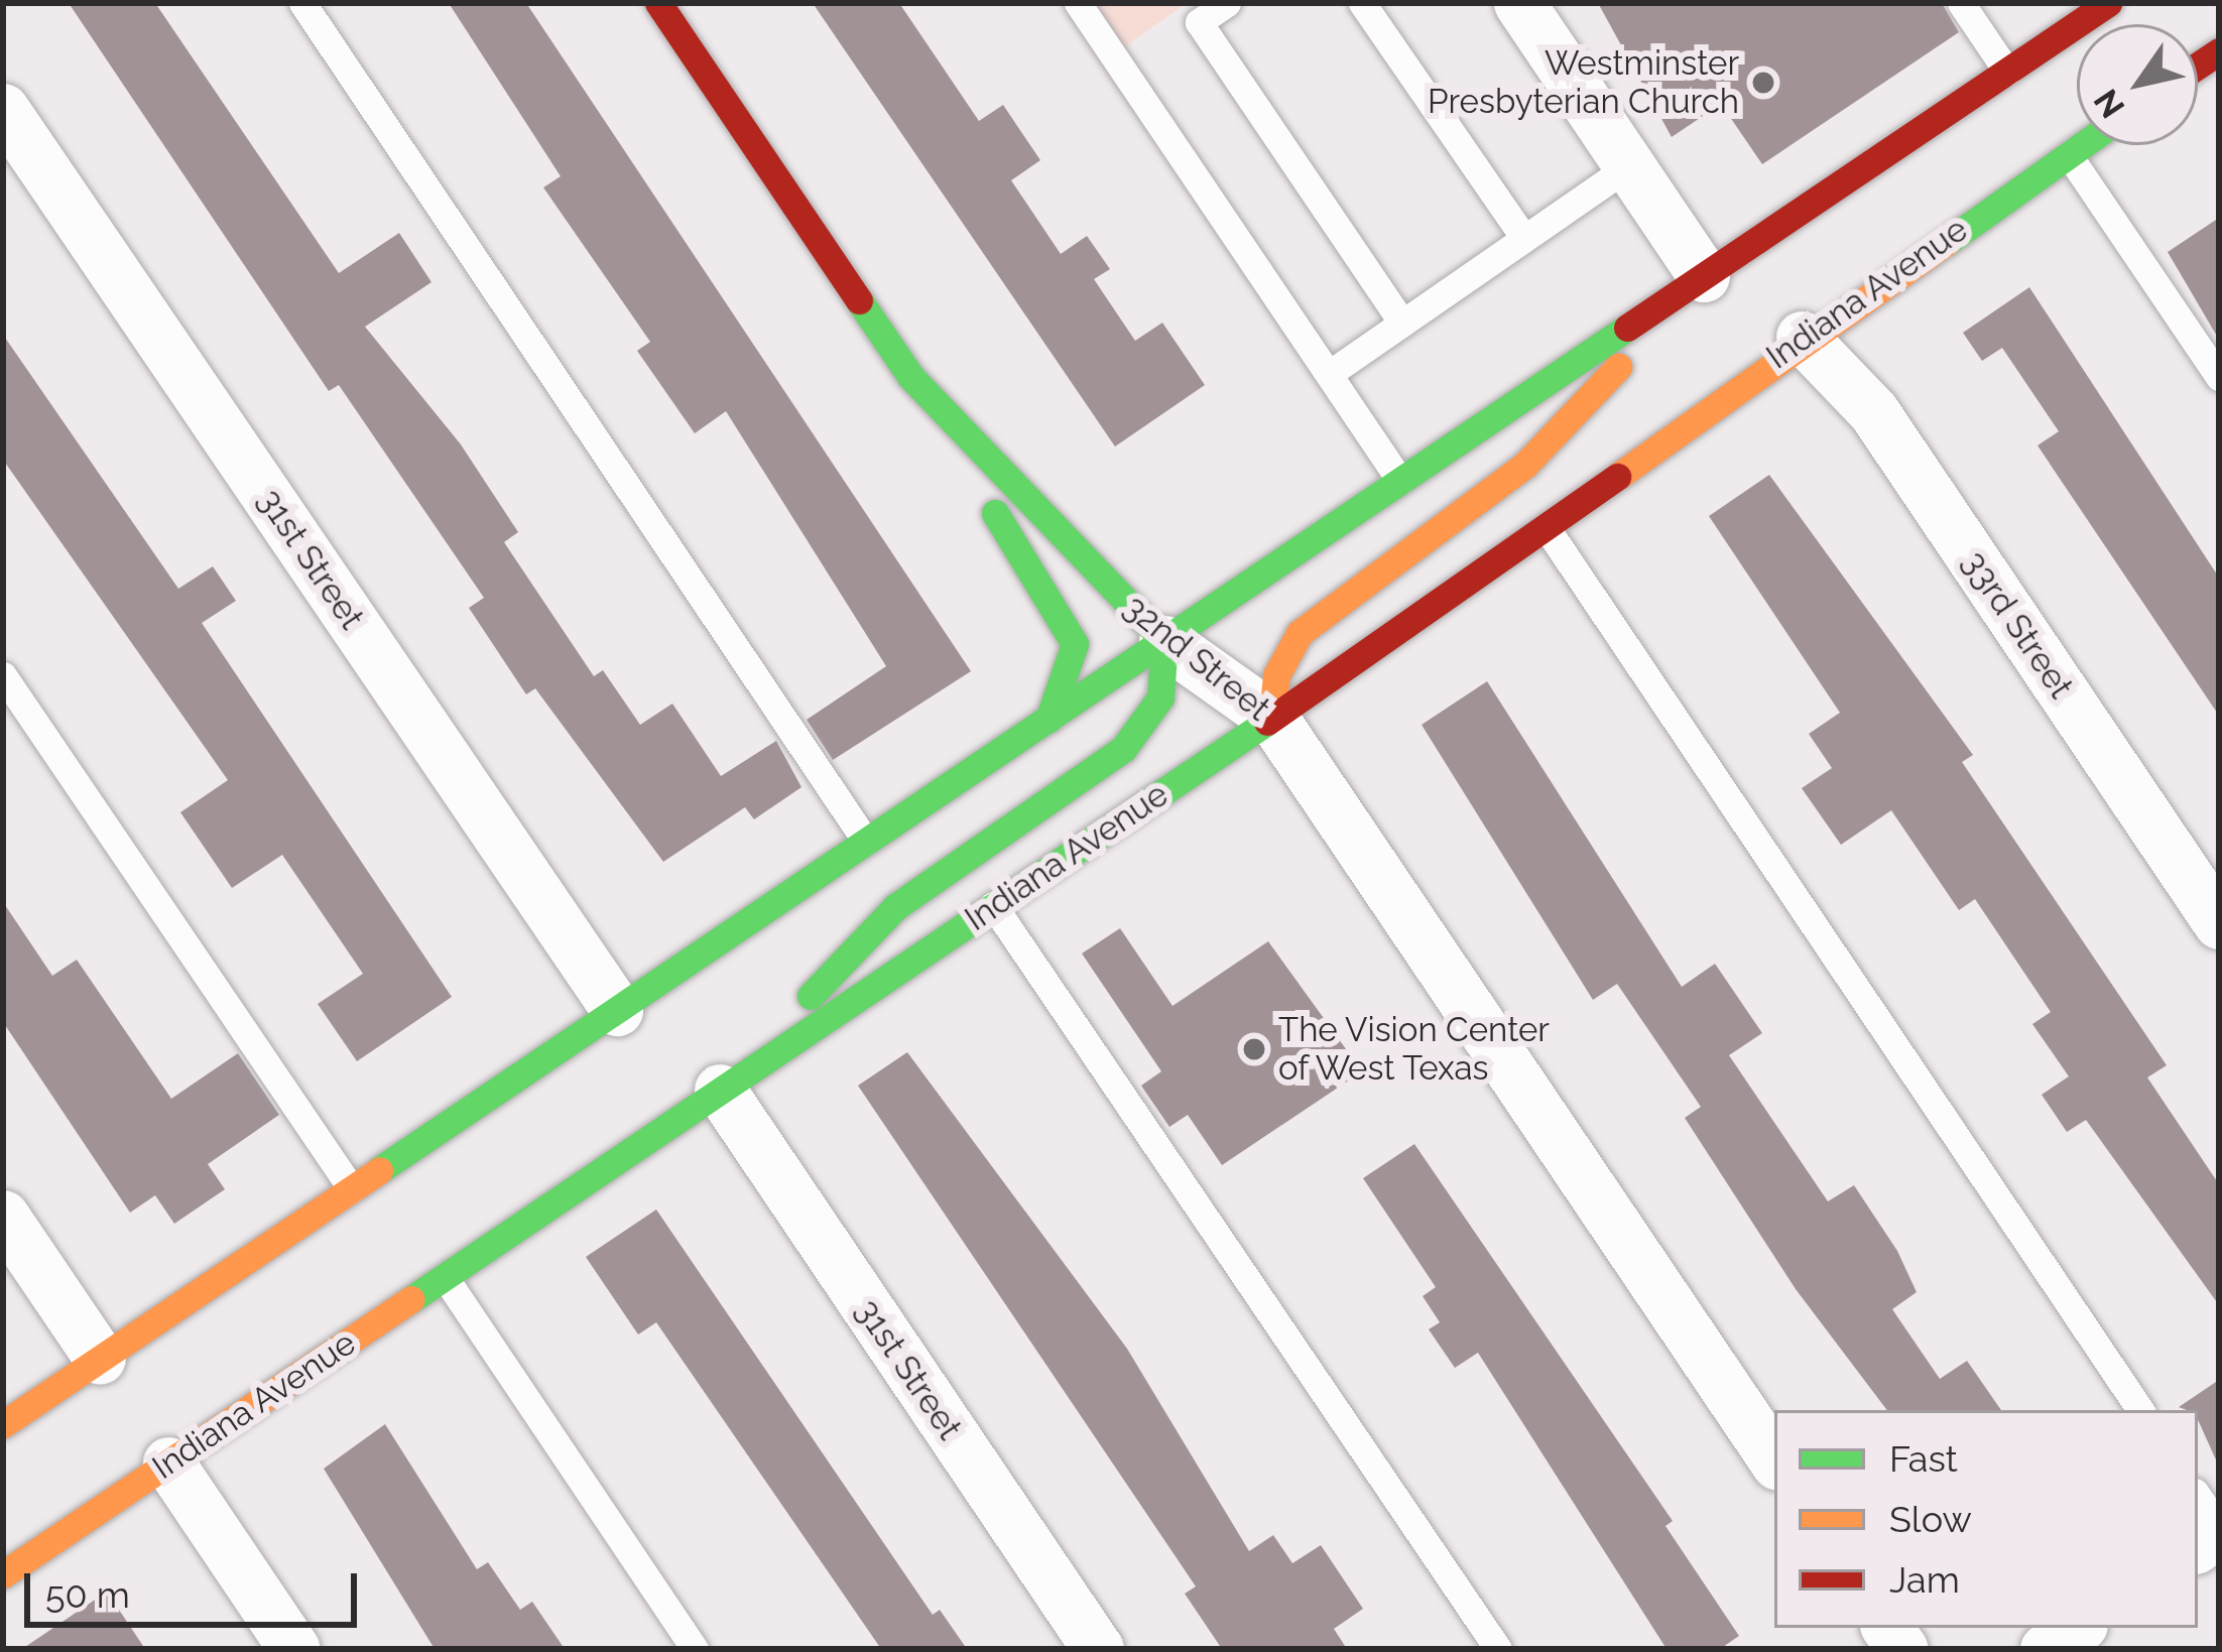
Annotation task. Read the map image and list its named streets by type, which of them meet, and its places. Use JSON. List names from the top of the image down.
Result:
{
  "streets": {
    "main road": ["Indiana Avenue", "32nd Street"],
    "street": ["31st Street", "33rd Street"]
  },
  "crossings": [
    ["Indiana Avenue", "31st Street"],
    ["Indiana Avenue", "33rd Street"],
    ["Indiana Avenue", "32nd Street"]
  ],
  "places": ["Westminster Presbyterian Church", "The Vision Center of West Texas"],
  "legend": ["Fast", "Slow", "Jam"],
  "scale_bar": "50 m",
  "north": "bottom left"
}
